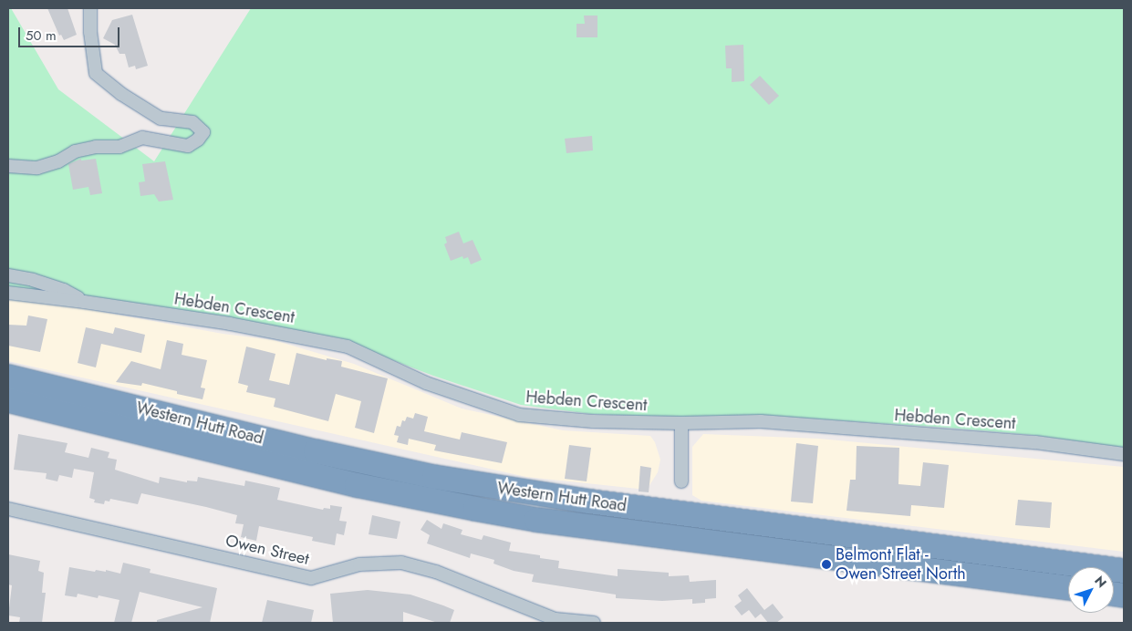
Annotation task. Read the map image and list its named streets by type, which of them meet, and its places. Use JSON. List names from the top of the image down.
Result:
{
  "streets": {
    "highway": ["Western Hutt Road"],
    "street": ["Hebden Crescent", "Owen Street"]
  },
  "places": ["Belmont Flat - Owen Street North"],
  "scale_bar": "50 m",
  "north": "top right"
}
